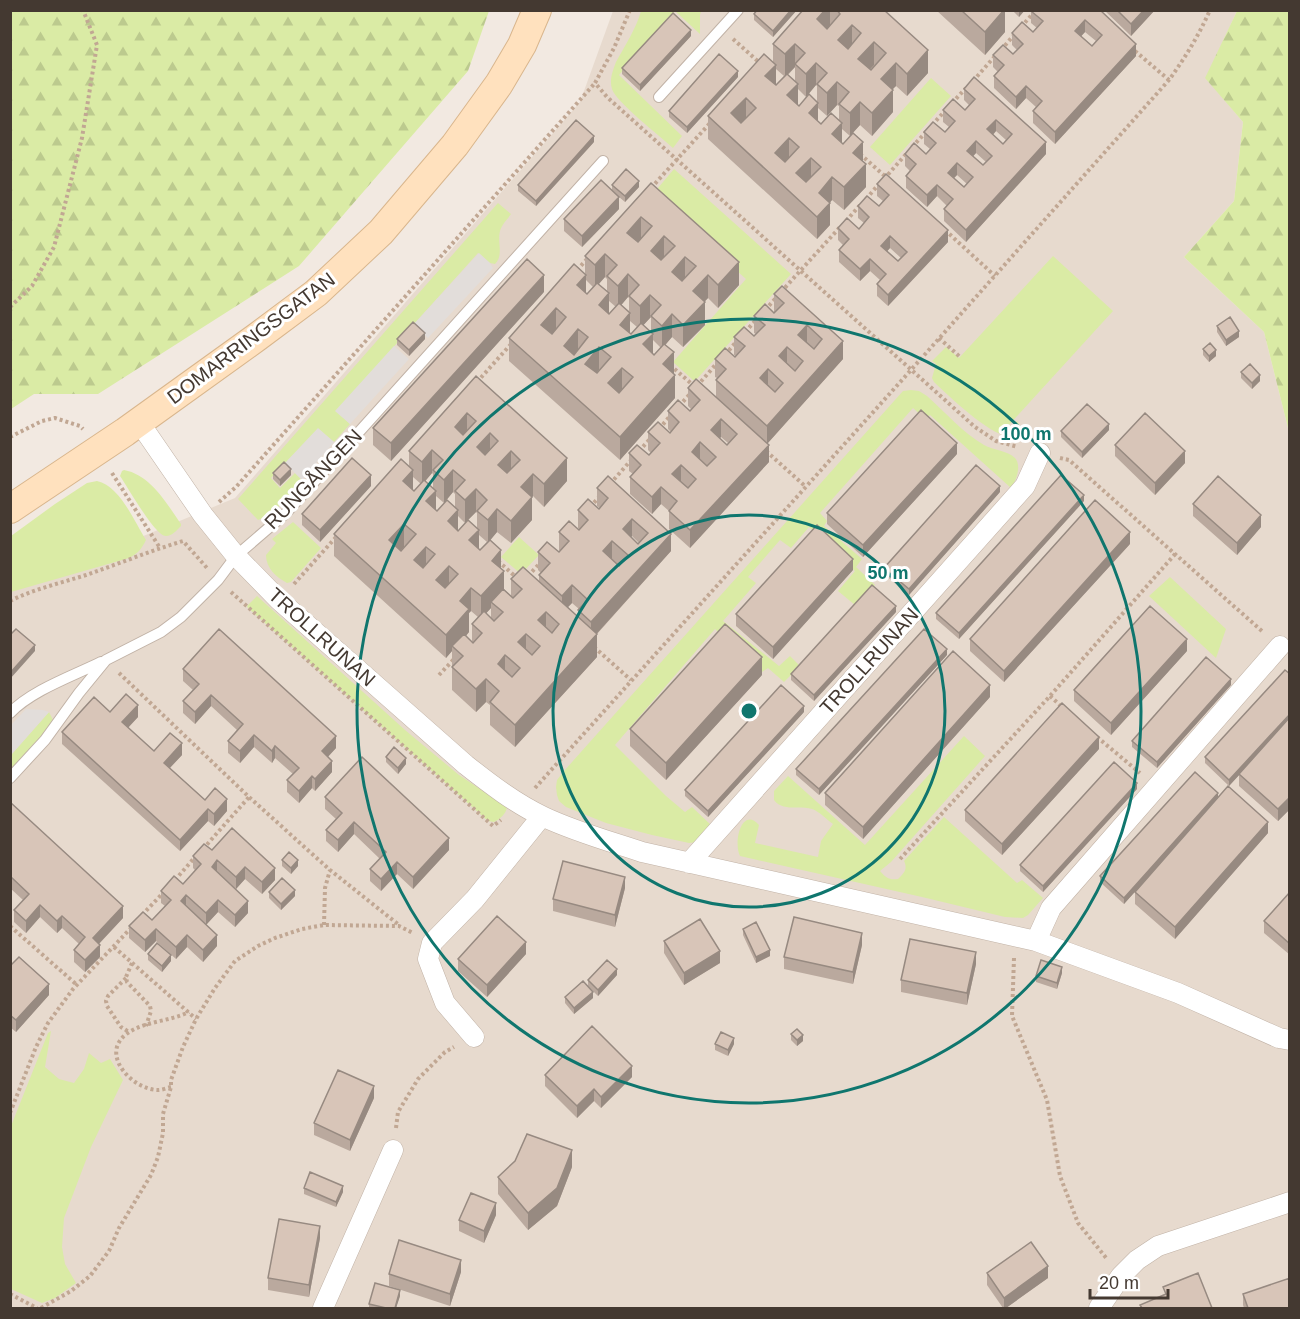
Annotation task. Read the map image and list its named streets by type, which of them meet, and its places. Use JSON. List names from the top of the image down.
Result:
{
  "streets": {
    "street": ["DOMARRINGSGATAN", "TROLLRUNAN"],
    "lane": ["RUNGÅNGEN"]
  },
  "crossings": [
    ["DOMARRINGSGATAN", "TROLLRUNAN"],
    ["RUNGÅNGEN", "TROLLRUNAN"]
  ],
  "scale_bar": "20 m",
  "rings": ["100 m", "50 m"]
}
